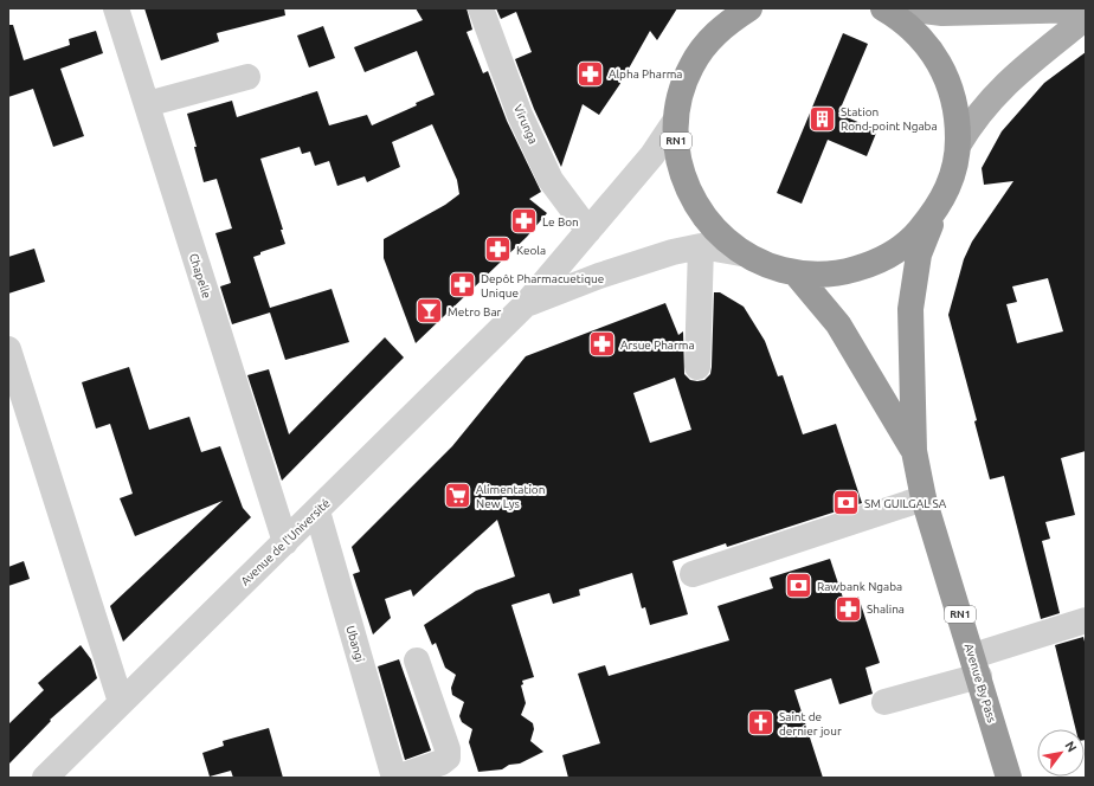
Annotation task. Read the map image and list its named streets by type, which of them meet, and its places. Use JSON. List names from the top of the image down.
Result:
{
  "streets": {
    "highway": ["RN1", "Avenue By Pass"],
    "street": [
      "Virunga",
      "Chapelle",
      "Avenue de l'Université",
      "Ubangi"
    ]
  },
  "crossings": [
    ["Virunga", "Avenue de l'Université"],
    ["RN1", "Avenue de l'Université"],
    ["RN1", "Avenue By Pass"],
    ["Chapelle", "Avenue de l'Université"],
    ["Avenue de l'Université", "Ubangi"]
  ],
  "places": {
    "pharmacy": [
      "Alpha Pharma",
      "Le Bon",
      "Keola",
      "Depôt Pharmacuetique Unique",
      "Arsue Pharma",
      "Shalina"
    ],
    "building": ["Station Rond-point Ngaba"],
    "bar": ["Metro Bar"],
    "supermarket": ["Alimentation New Lys"],
    "bank": ["SM GUILGAL SA", "Rawbank Ngaba"],
    "church": ["Saint de dernier jour"]
  },
  "north": "top right"
}
